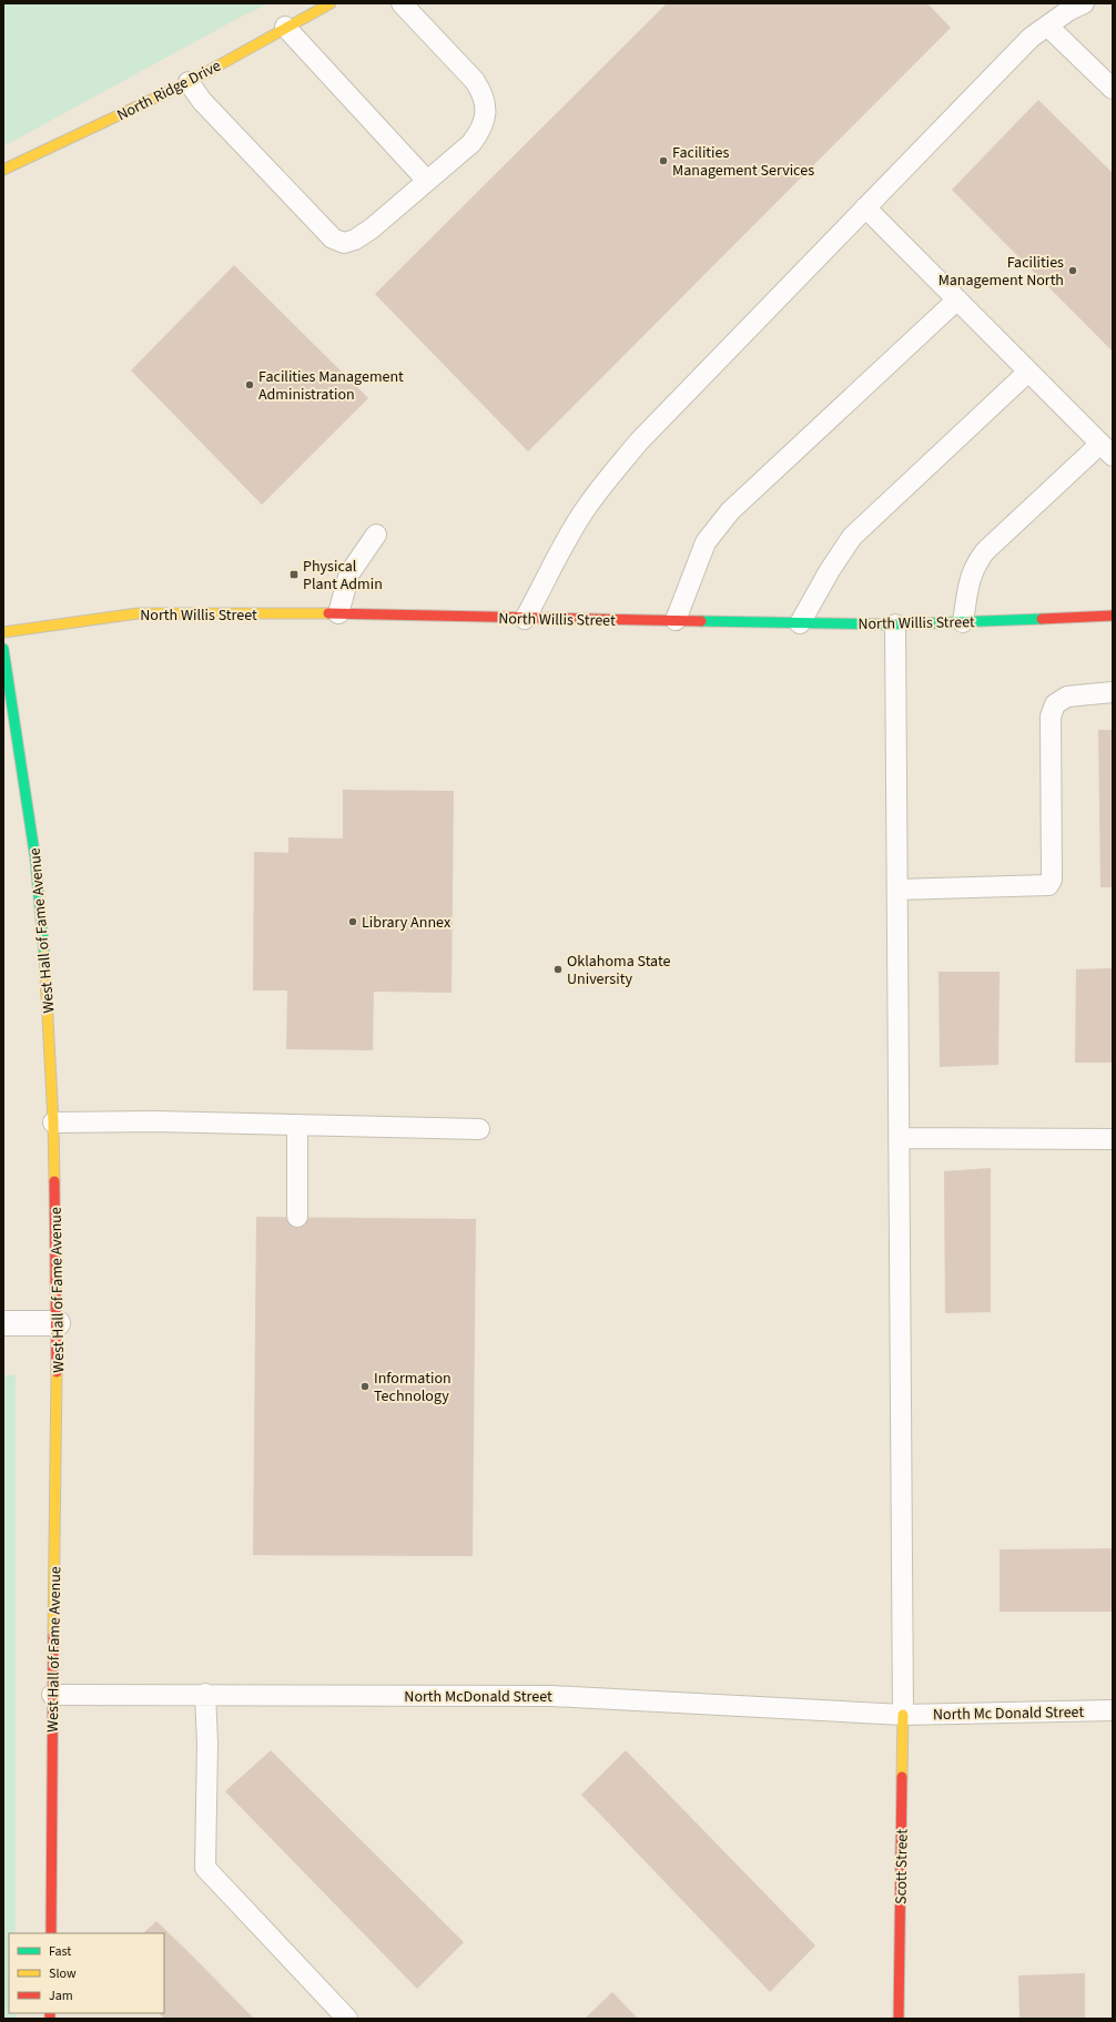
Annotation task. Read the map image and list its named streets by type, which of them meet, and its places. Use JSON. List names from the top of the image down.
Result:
{
  "streets": {
    "street": [
      "North Ridge Drive",
      "North Willis Street",
      "West Hall of Fame Avenue",
      "Scott Street"
    ],
    "lane": ["North McDonald Street", "North Mc Donald Street"]
  },
  "crossings": [
    ["West Hall of Fame Avenue", "North McDonald Street"],
    ["North McDonald Street", "North Mc Donald Street"],
    ["North McDonald Street", "Scott Street"],
    ["North Mc Donald Street", "Scott Street"]
  ],
  "places": {
    "other": [
      "Facilities Management Services",
      "Facilities Management North",
      "Facilities Management Administration",
      "Library Annex",
      "Oklahoma State University",
      "Information Technology"
    ],
    "transit": ["Physical Plant Admin"]
  },
  "legend": ["Fast", "Slow", "Jam"]
}
